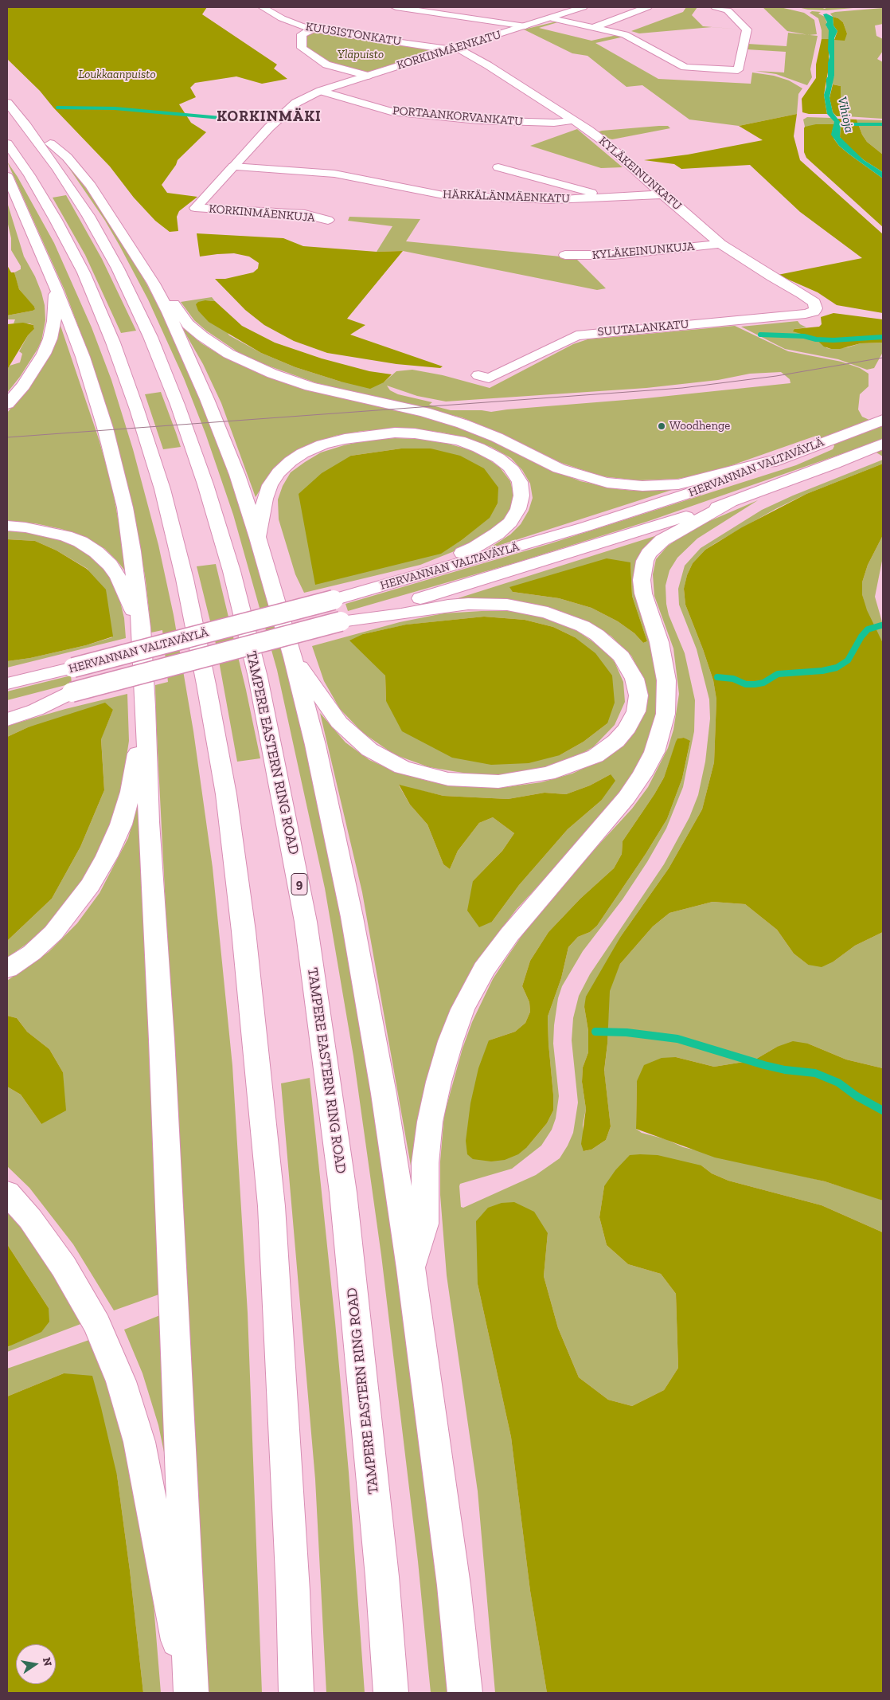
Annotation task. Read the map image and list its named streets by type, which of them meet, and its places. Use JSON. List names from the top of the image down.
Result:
{
  "streets": {
    "main road": [
      "KUUSISTONKATU",
      "KORKINMÄENKATU",
      "PORTAANKORVANKATU",
      "KYLÄKEINUNKATU",
      "HÄRKÄLÄNMÄENKATU",
      "KORKINMÄENKUJA",
      "KYLÄKEINUNKUJA",
      "SUUTALANKATU",
      "HERVANNAN VALTAVÄYLÄ",
      "TAMPERE EASTERN RING ROAD",
      "9"
    ]
  },
  "crossings": [
    ["KUUSISTONKATU", "KORKINMÄENKATU"],
    ["KUUSISTONKATU", "KYLÄKEINUNKATU"],
    ["KORKINMÄENKATU", "PORTAANKORVANKATU"],
    ["KORKINMÄENKATU", "KYLÄKEINUNKATU"],
    ["KORKINMÄENKATU", "HÄRKÄLÄNMÄENKATU"],
    ["KORKINMÄENKATU", "KORKINMÄENKUJA"],
    ["PORTAANKORVANKATU", "KYLÄKEINUNKATU"],
    ["KYLÄKEINUNKATU", "HÄRKÄLÄNMÄENKATU"],
    ["KYLÄKEINUNKATU", "KYLÄKEINUNKUJA"],
    ["KYLÄKEINUNKATU", "SUUTALANKATU"]
  ],
  "districts": ["KORKINMÄKI"],
  "water": ["Vihioja"],
  "parks": ["Yläpuisto", "Loukkaanpuisto"],
  "places": ["Woodhenge"],
  "north": "right"
}
